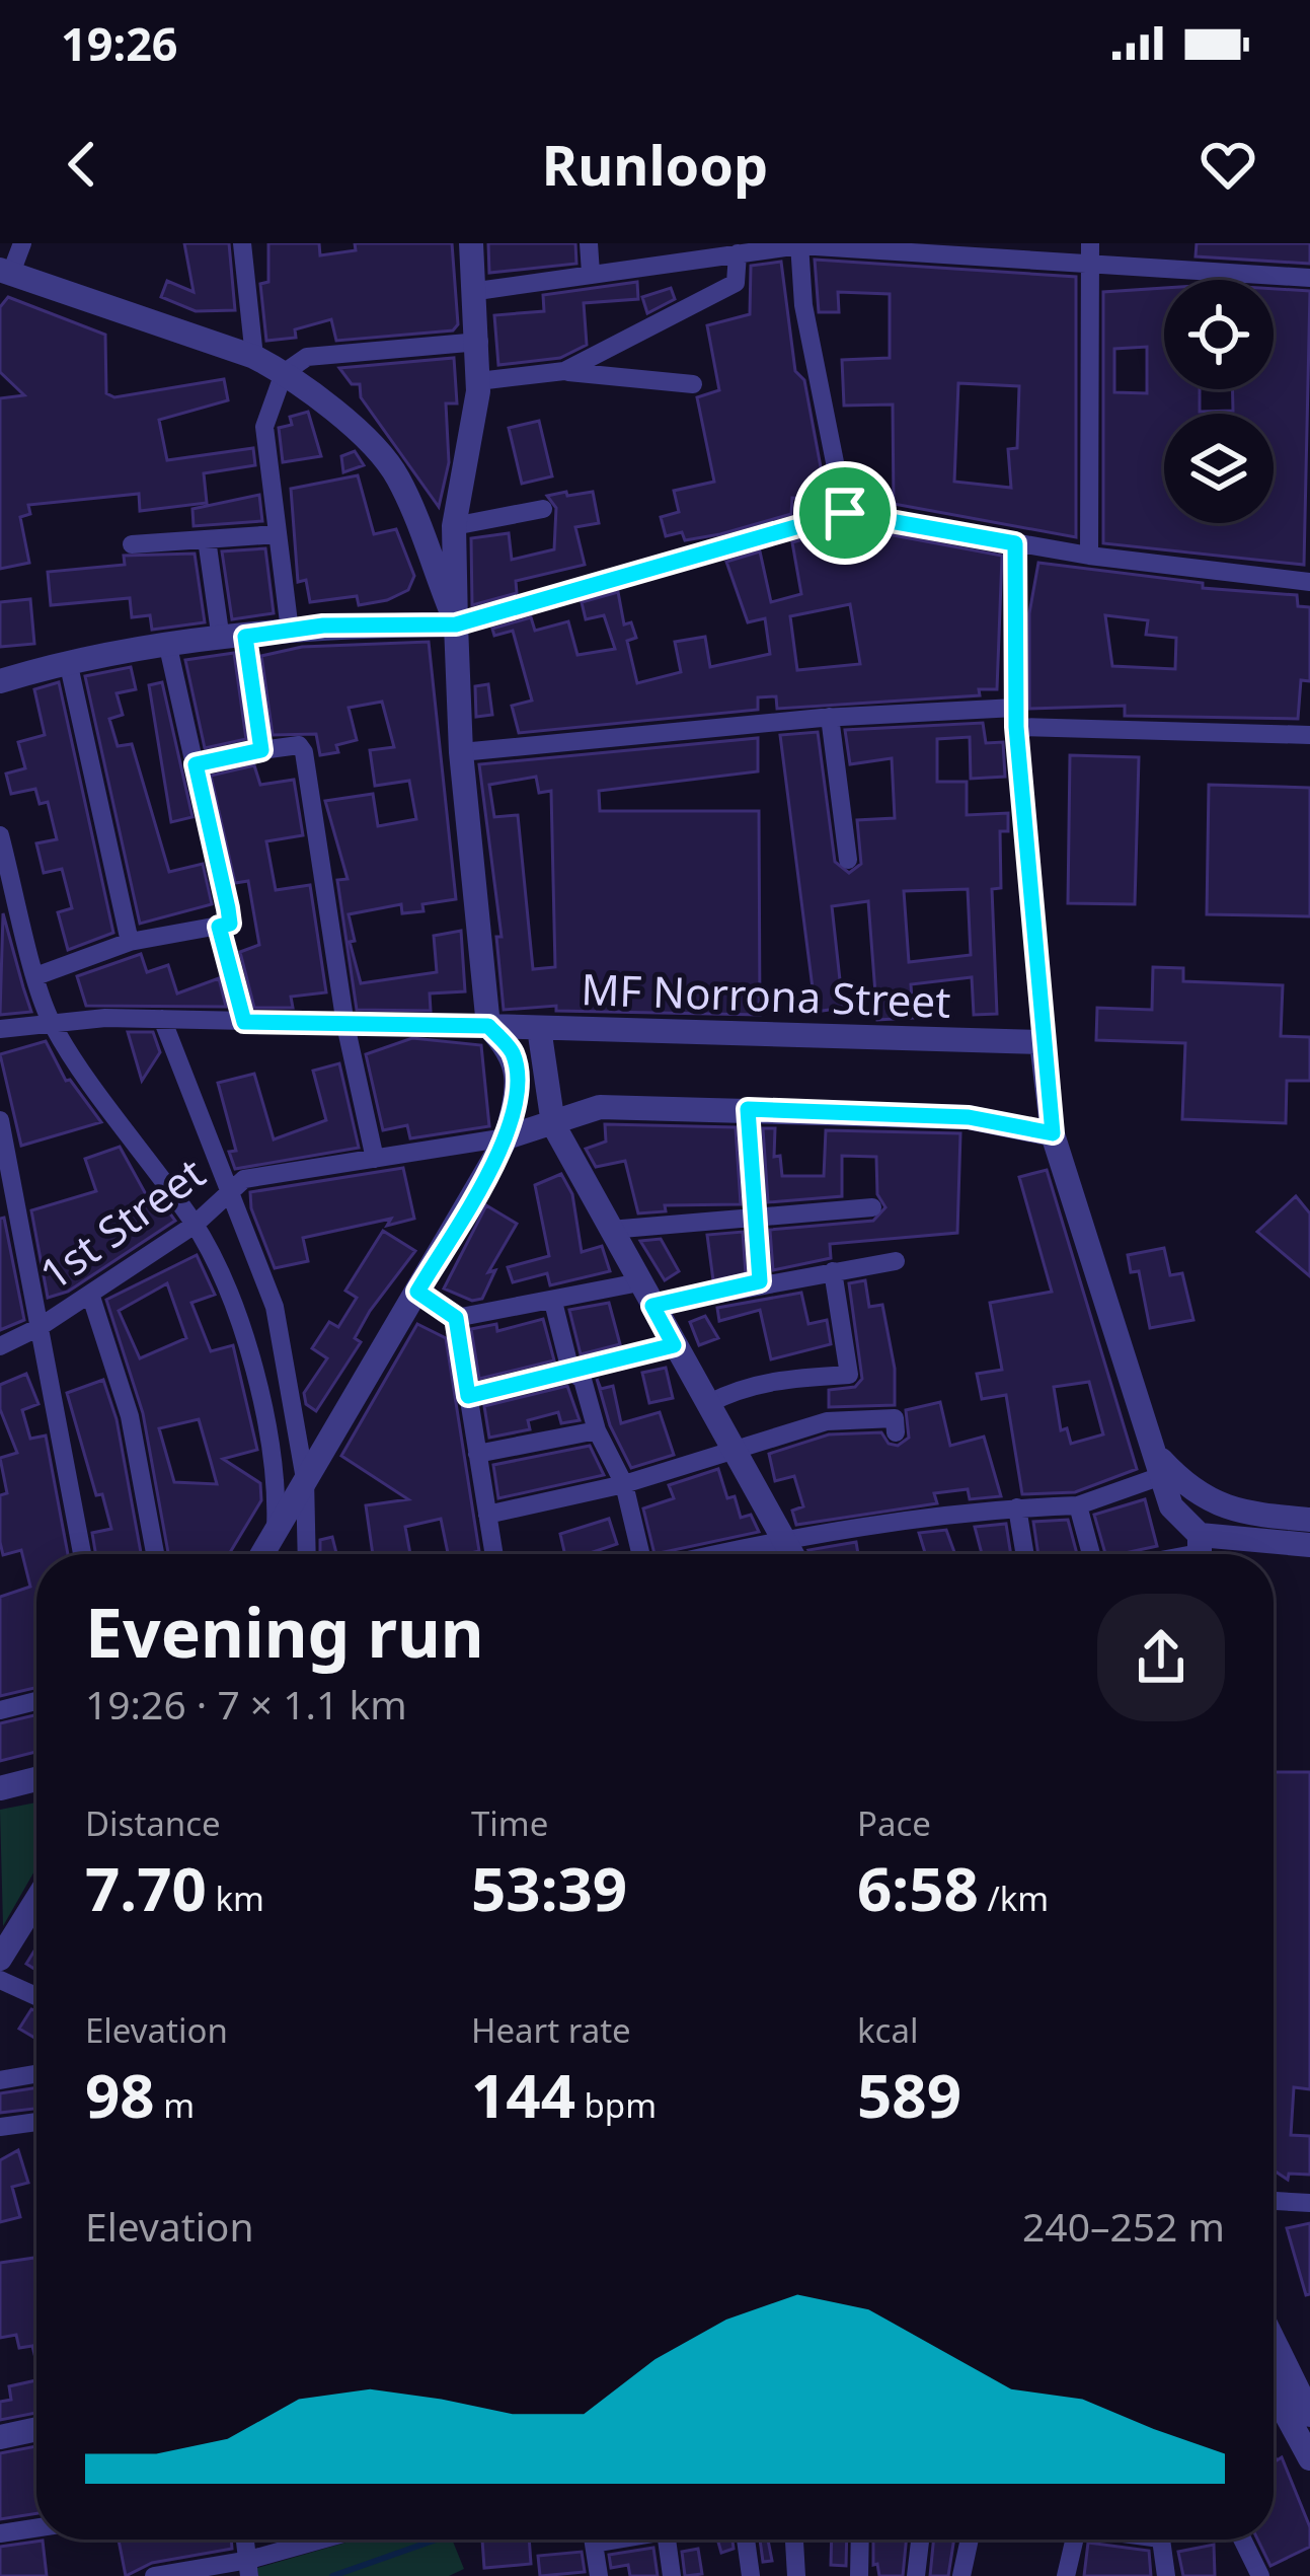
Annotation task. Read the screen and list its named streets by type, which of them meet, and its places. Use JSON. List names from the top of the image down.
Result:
{
  "streets": {
    "street": ["MF Norrona Street", "1st Street"]
  },
  "page": {
    "status": "19:26",
    "header": "Runloop",
    "heading": ["Evening run", "19:26 · 7 × 1.1 km"],
    "stats": [
      ["Distance", "7.70 km"],
      ["Time", "53:39"],
      ["Pace", "6:58 /km"],
      ["Elevation", "98 m"],
      ["Heart rate", "144 bpm"],
      ["kcal", "589"]
    ],
    "chart": ["Elevation", "240–252 m"]
  }
}
